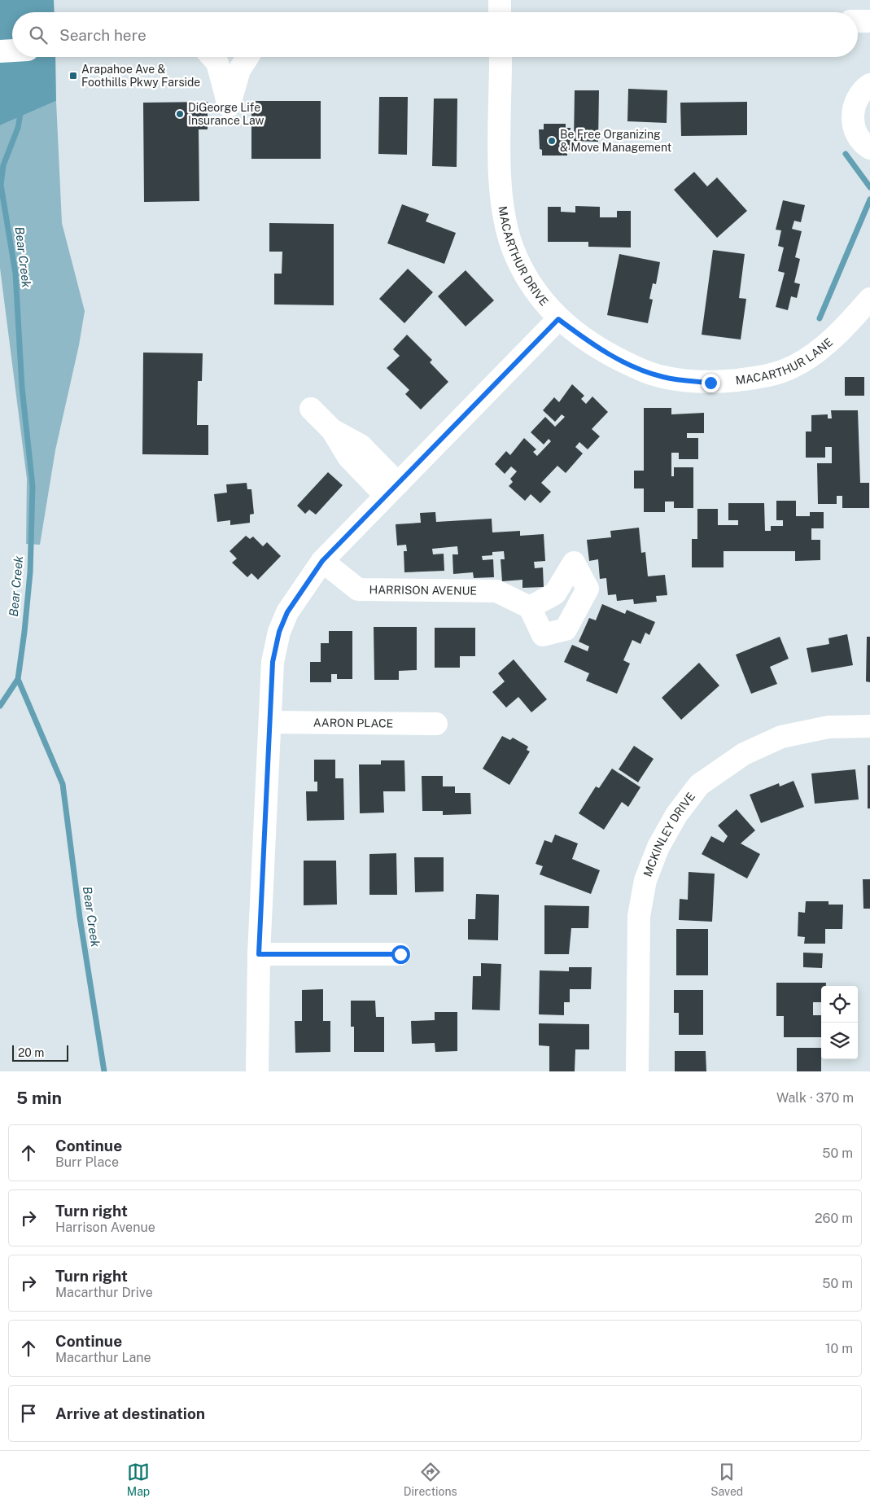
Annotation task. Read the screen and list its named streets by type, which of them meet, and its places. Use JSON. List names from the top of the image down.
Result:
{
  "streets": {
    "street": [
      "MACARTHUR DRIVE",
      "MACARTHUR LANE",
      "HARRISON AVENUE",
      "AARON PLACE",
      "MCKINLEY DRIVE"
    ]
  },
  "crossings": [
    ["MACARTHUR DRIVE", "MACARTHUR LANE"]
  ],
  "water": ["Bear Creek"],
  "places": {
    "transit": ["Arapahoe Ave & Foothills Pkwy Farside"],
    "other": ["DiGeorge Life Insurance Law", "Be Free Organizing & Move Management"]
  },
  "scale_bar": "20 m",
  "page": {
    "search": "Search here",
    "scale": "20 m",
    "heading": ["5 min", "Walk · 370 m"],
    "list": [
      ["Continue", "Burr Place", "50 m"],
      ["Turn right", "Harrison Avenue", "260 m"],
      ["Turn right", "Macarthur Drive", "50 m"],
      ["Continue", "Macarthur Lane", "10 m"],
      "Arrive at destination"
    ],
    "nav": ["Map", "Directions", "Saved"]
  }
}
